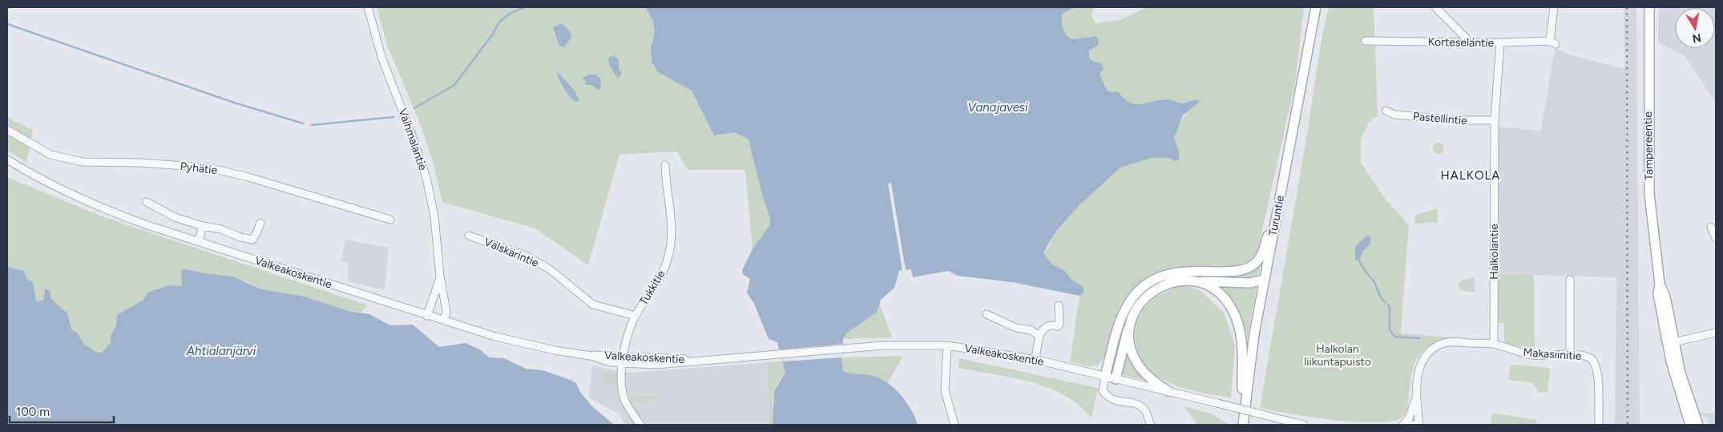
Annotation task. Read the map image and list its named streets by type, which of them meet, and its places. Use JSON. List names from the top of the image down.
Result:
{
  "streets": {
    "main road": ["Tampereentie", "Turuntie"],
    "street": [
      "Korteseläntie",
      "Pastellintie",
      "Vaihmalantie",
      "Pyhätie",
      "Halkolantie",
      "Välskärintie",
      "Valkeakoskentie",
      "Tukkitie",
      "Makasiinitie"
    ]
  },
  "crossings": [
    ["Korteseläntie", "Halkolantie"],
    ["Pastellintie", "Halkolantie"],
    ["Vaihmalantie", "Valkeakoskentie"],
    ["Halkolantie", "Makasiinitie"],
    ["Välskärintie", "Tukkitie"],
    ["Valkeakoskentie", "Tukkitie"]
  ],
  "districts": ["HALKOLA"],
  "water": ["Vanajavesi", "Ahtialanjärvi"],
  "parks": ["Halkolan liikuntapuisto"],
  "scale_bar": "100 m",
  "north": "bottom"
}
